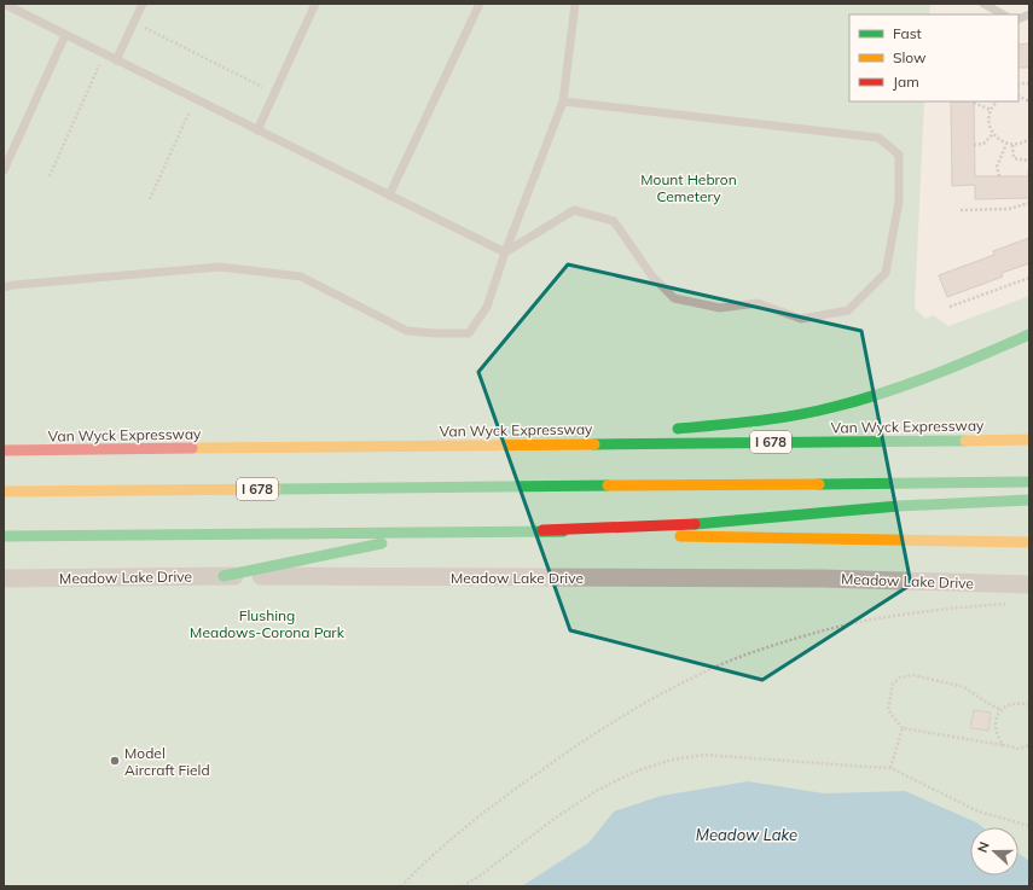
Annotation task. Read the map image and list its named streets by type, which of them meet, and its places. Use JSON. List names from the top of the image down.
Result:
{
  "streets": {
    "main road": ["Van Wyck Expressway", "I 678"],
    "street": ["Meadow Lake Drive"]
  },
  "water": ["Meadow Lake"],
  "parks": ["Mount Hebron Cemetery", "Flushing Meadows-Corona Park"],
  "places": ["Model Aircraft Field"],
  "legend": ["Fast", "Slow", "Jam"],
  "north": "left"
}
